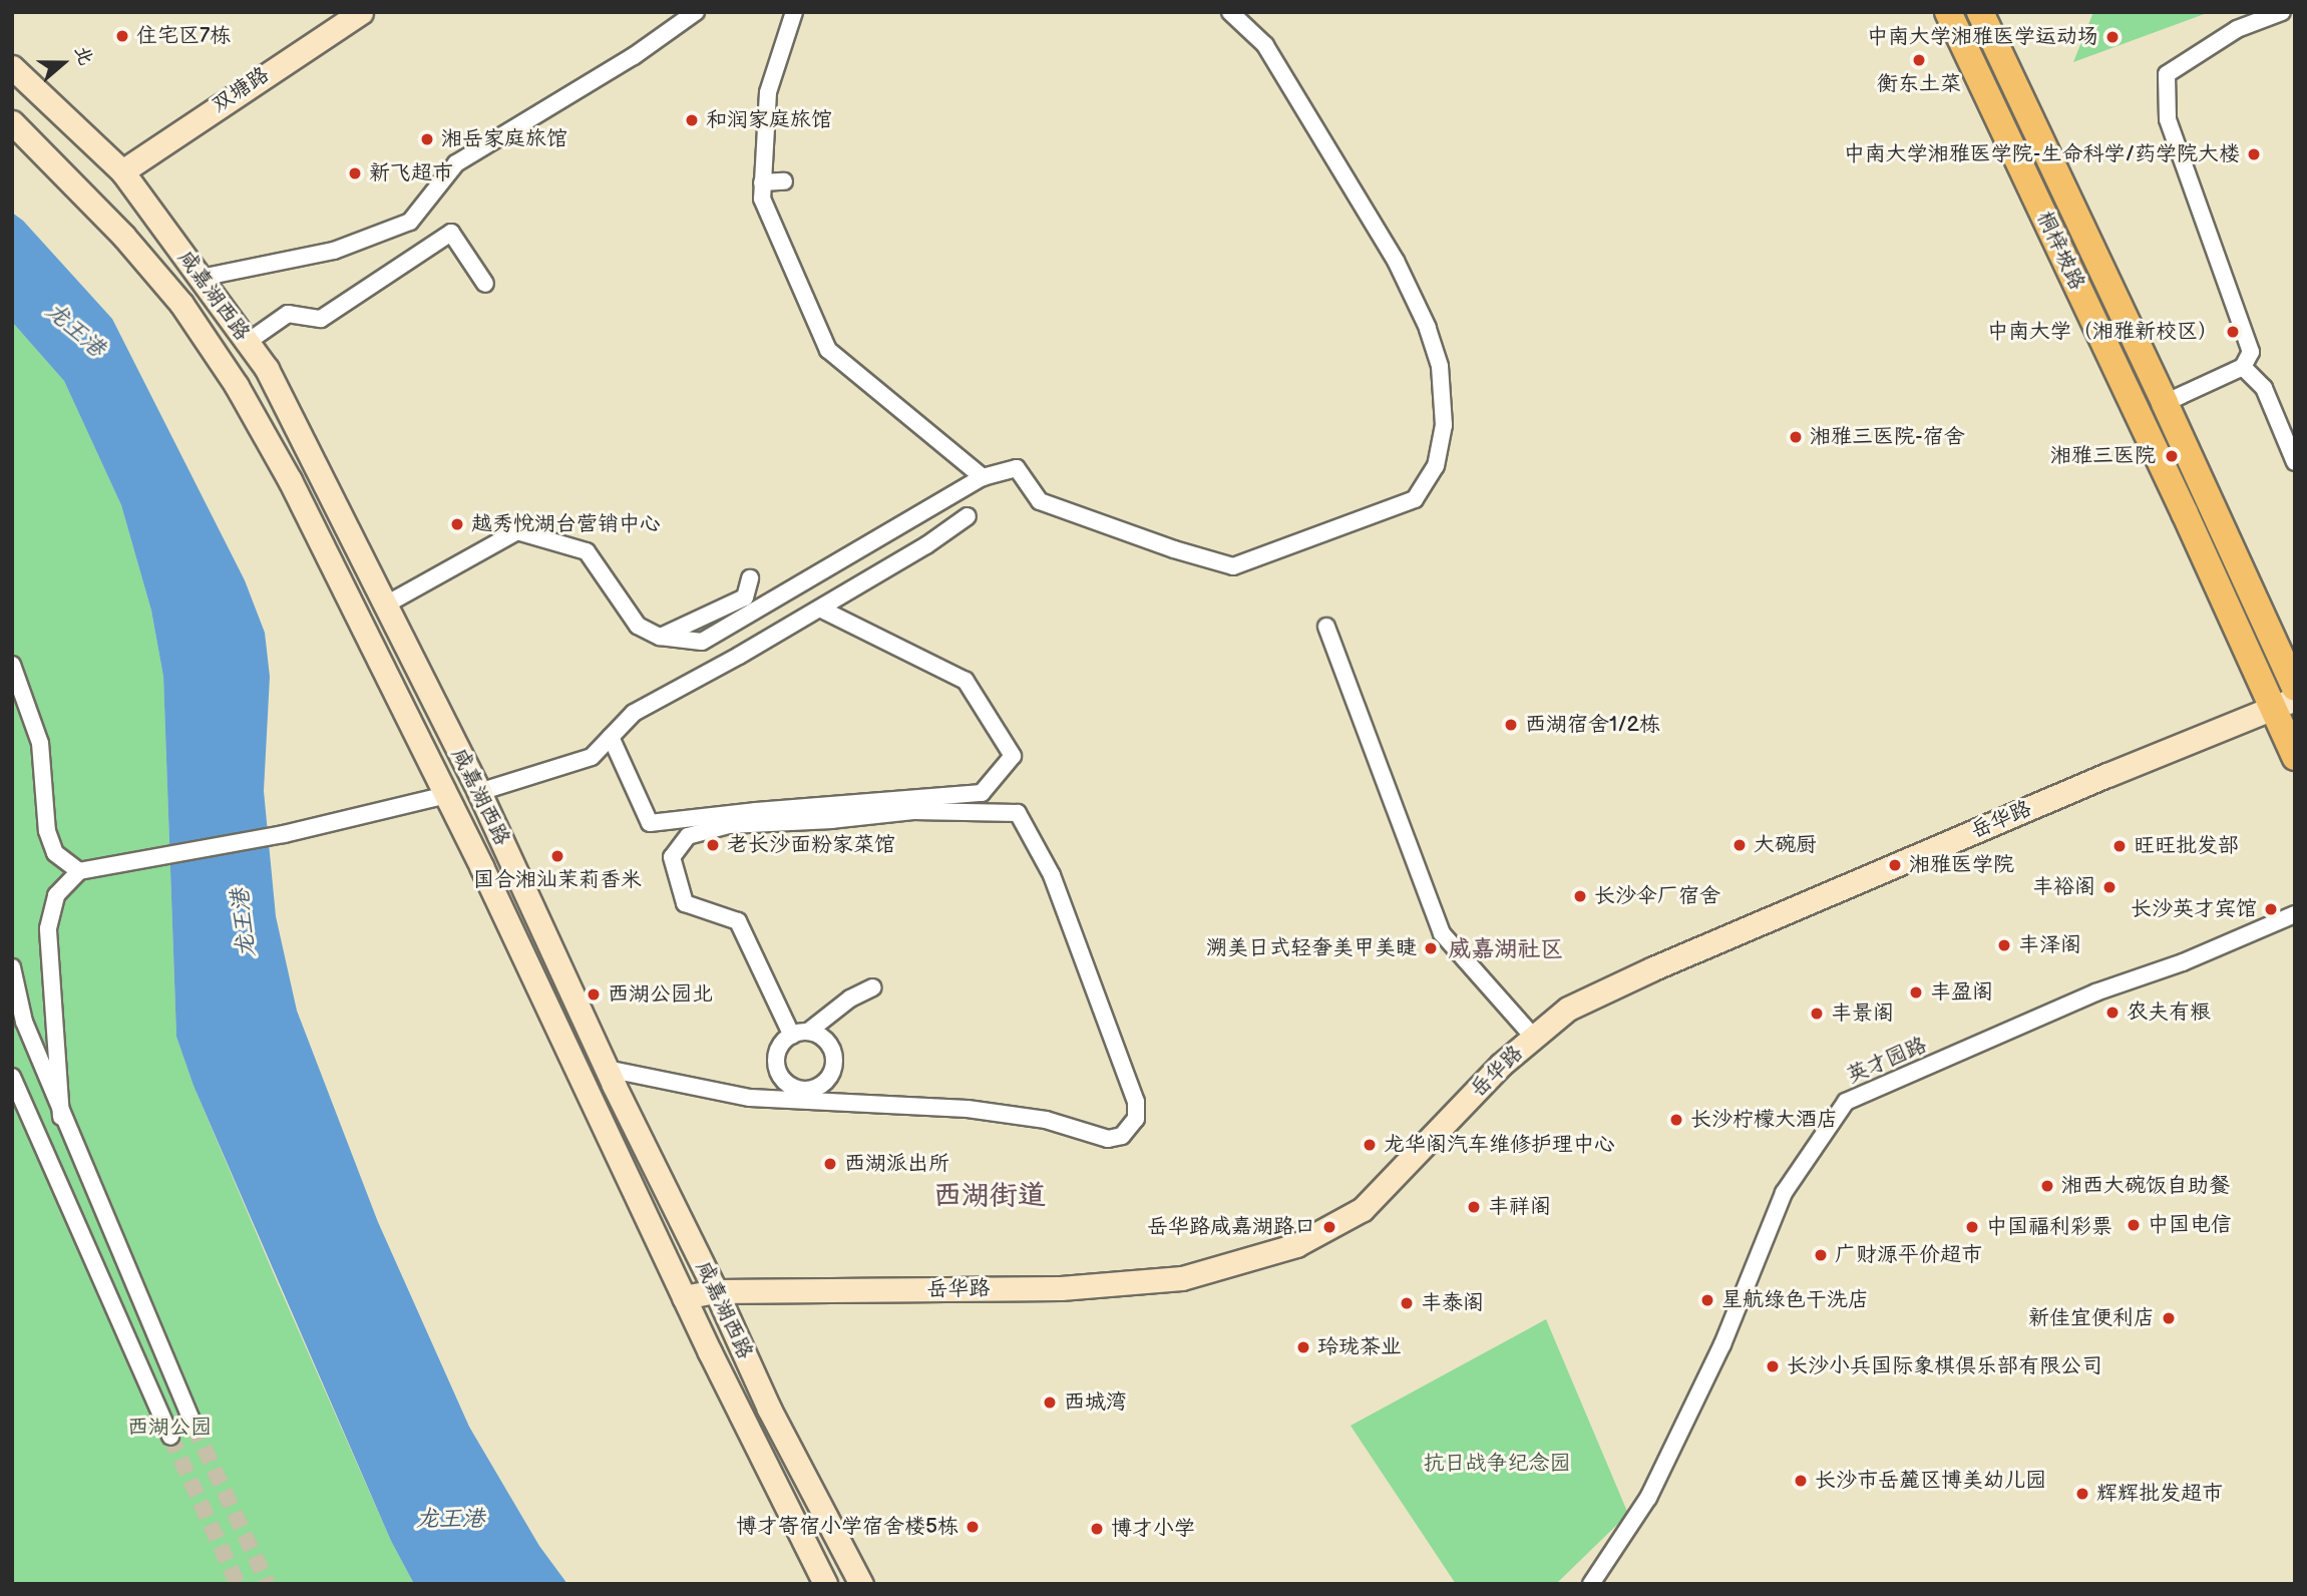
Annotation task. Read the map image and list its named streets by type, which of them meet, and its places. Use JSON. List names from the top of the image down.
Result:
{
  "streets": {
    "main road": [
      "双塘路",
      "桐梓坡路",
      "咸嘉湖西路",
      "岳华路"
    ],
    "street": ["英才园路"]
  },
  "crossings": [
    ["双塘路", "咸嘉湖西路"],
    ["桐梓坡路", "岳华路"],
    ["咸嘉湖西路", "岳华路"]
  ],
  "districts": ["威嘉湖社区", "西湖街道"],
  "water": ["龙王港"],
  "parks": ["西湖公园", "抗日战争纪念园"],
  "places": [
    "住宅区7栋",
    "中南大学湘雅医学运动场",
    "衡东土菜",
    "和润家庭旅馆",
    "湘岳家庭旅馆",
    "中南大学湘雅医学院-生命科学/药学院大楼",
    "新飞超市",
    "中南大学（湘雅新校区）",
    "湘雅三医院-宿舍",
    "湘雅三医院",
    "越秀悦湖台营销中心",
    "西湖宿舍1/2栋",
    "老长沙面粉家菜馆",
    "大碗厨",
    "旺旺批发部",
    "国合湘汕茉莉香米",
    "湘雅医学院",
    "丰裕阁",
    "长沙伞厂宿舍",
    "长沙英才宾馆",
    "丰泽阁",
    "溯美日式轻奢美甲美睫",
    "丰盈阁",
    "西湖公园北",
    "农夫有粮",
    "丰景阁",
    "长沙柠檬大酒店",
    "龙华阁汽车维修护理中心",
    "西湖派出所",
    "湘西大碗饭自助餐",
    "丰祥阁",
    "中国电信",
    "岳华路咸嘉湖路口",
    "中国福利彩票",
    "广财源平价超市",
    "星航绿色干洗店",
    "丰泰阁",
    "新佳宜便利店",
    "玲珑茶业",
    "长沙小兵国际象棋俱乐部有限公司",
    "西城湾",
    "长沙市岳麓区博美幼儿园",
    "辉辉批发超市",
    "博才寄宿小学宿舍楼5栋",
    "博才小学"
  ],
  "north": "right"
}
